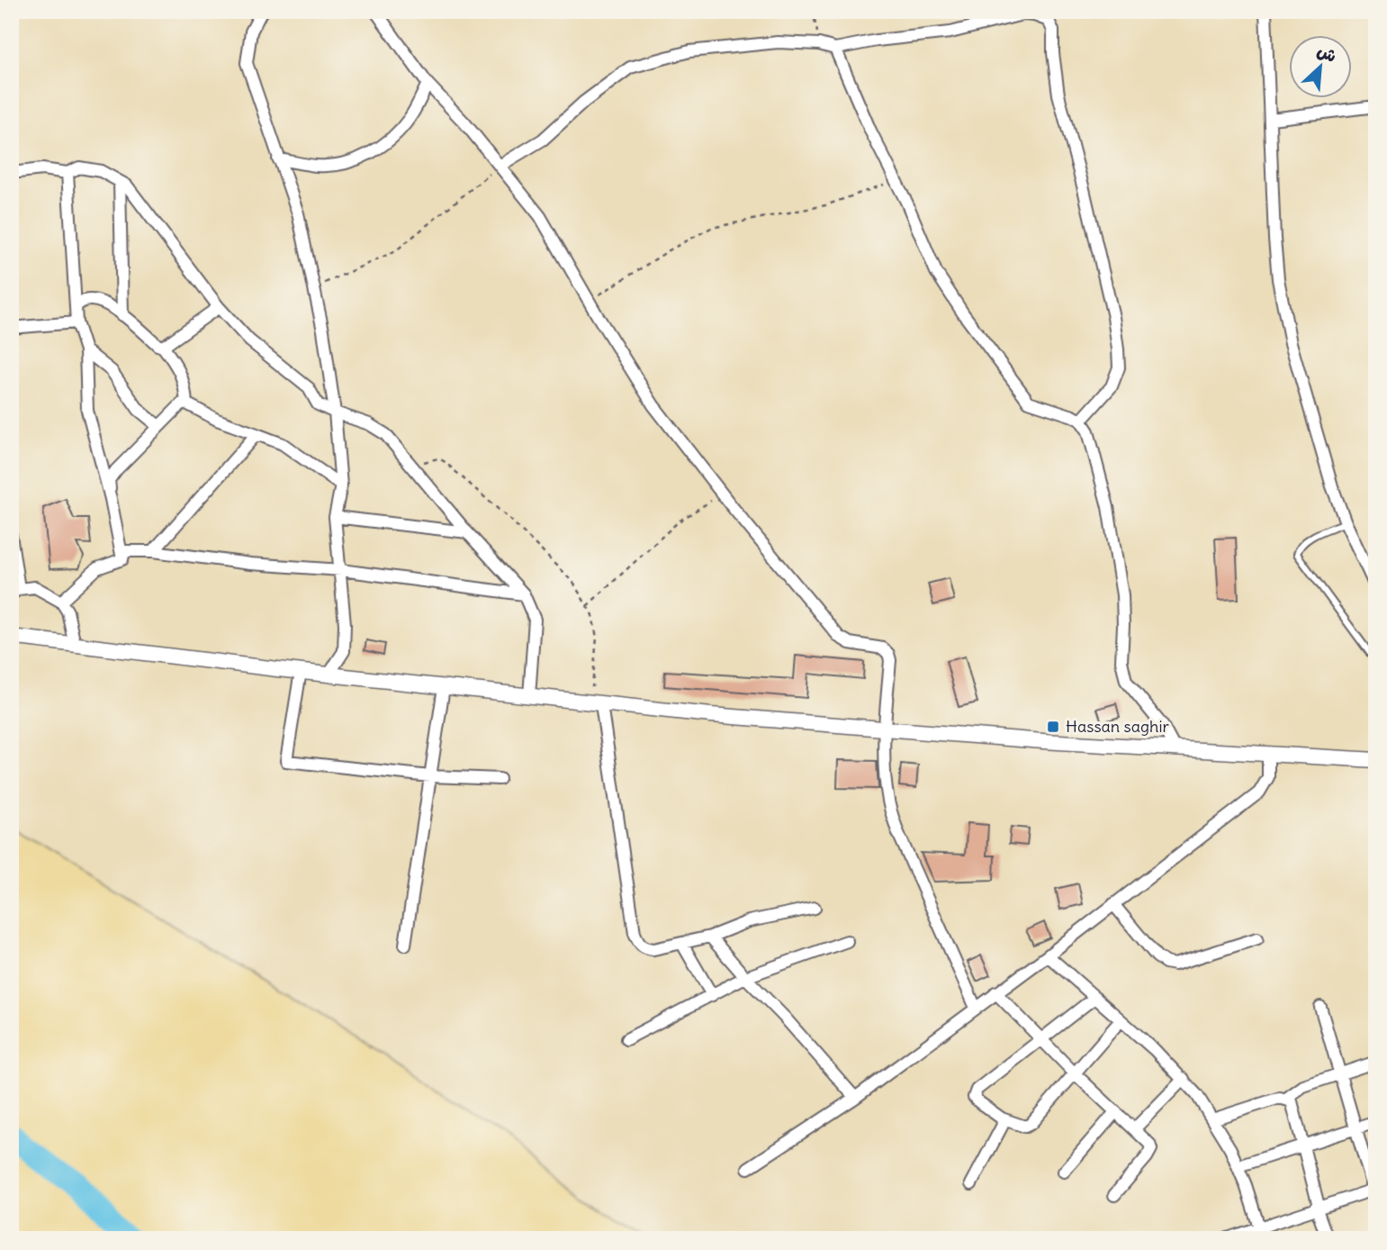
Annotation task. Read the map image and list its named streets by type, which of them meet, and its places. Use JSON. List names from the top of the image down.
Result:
{
  "places": {
    "transit": ["Hassan saghir"]
  },
  "north": "top right"
}
